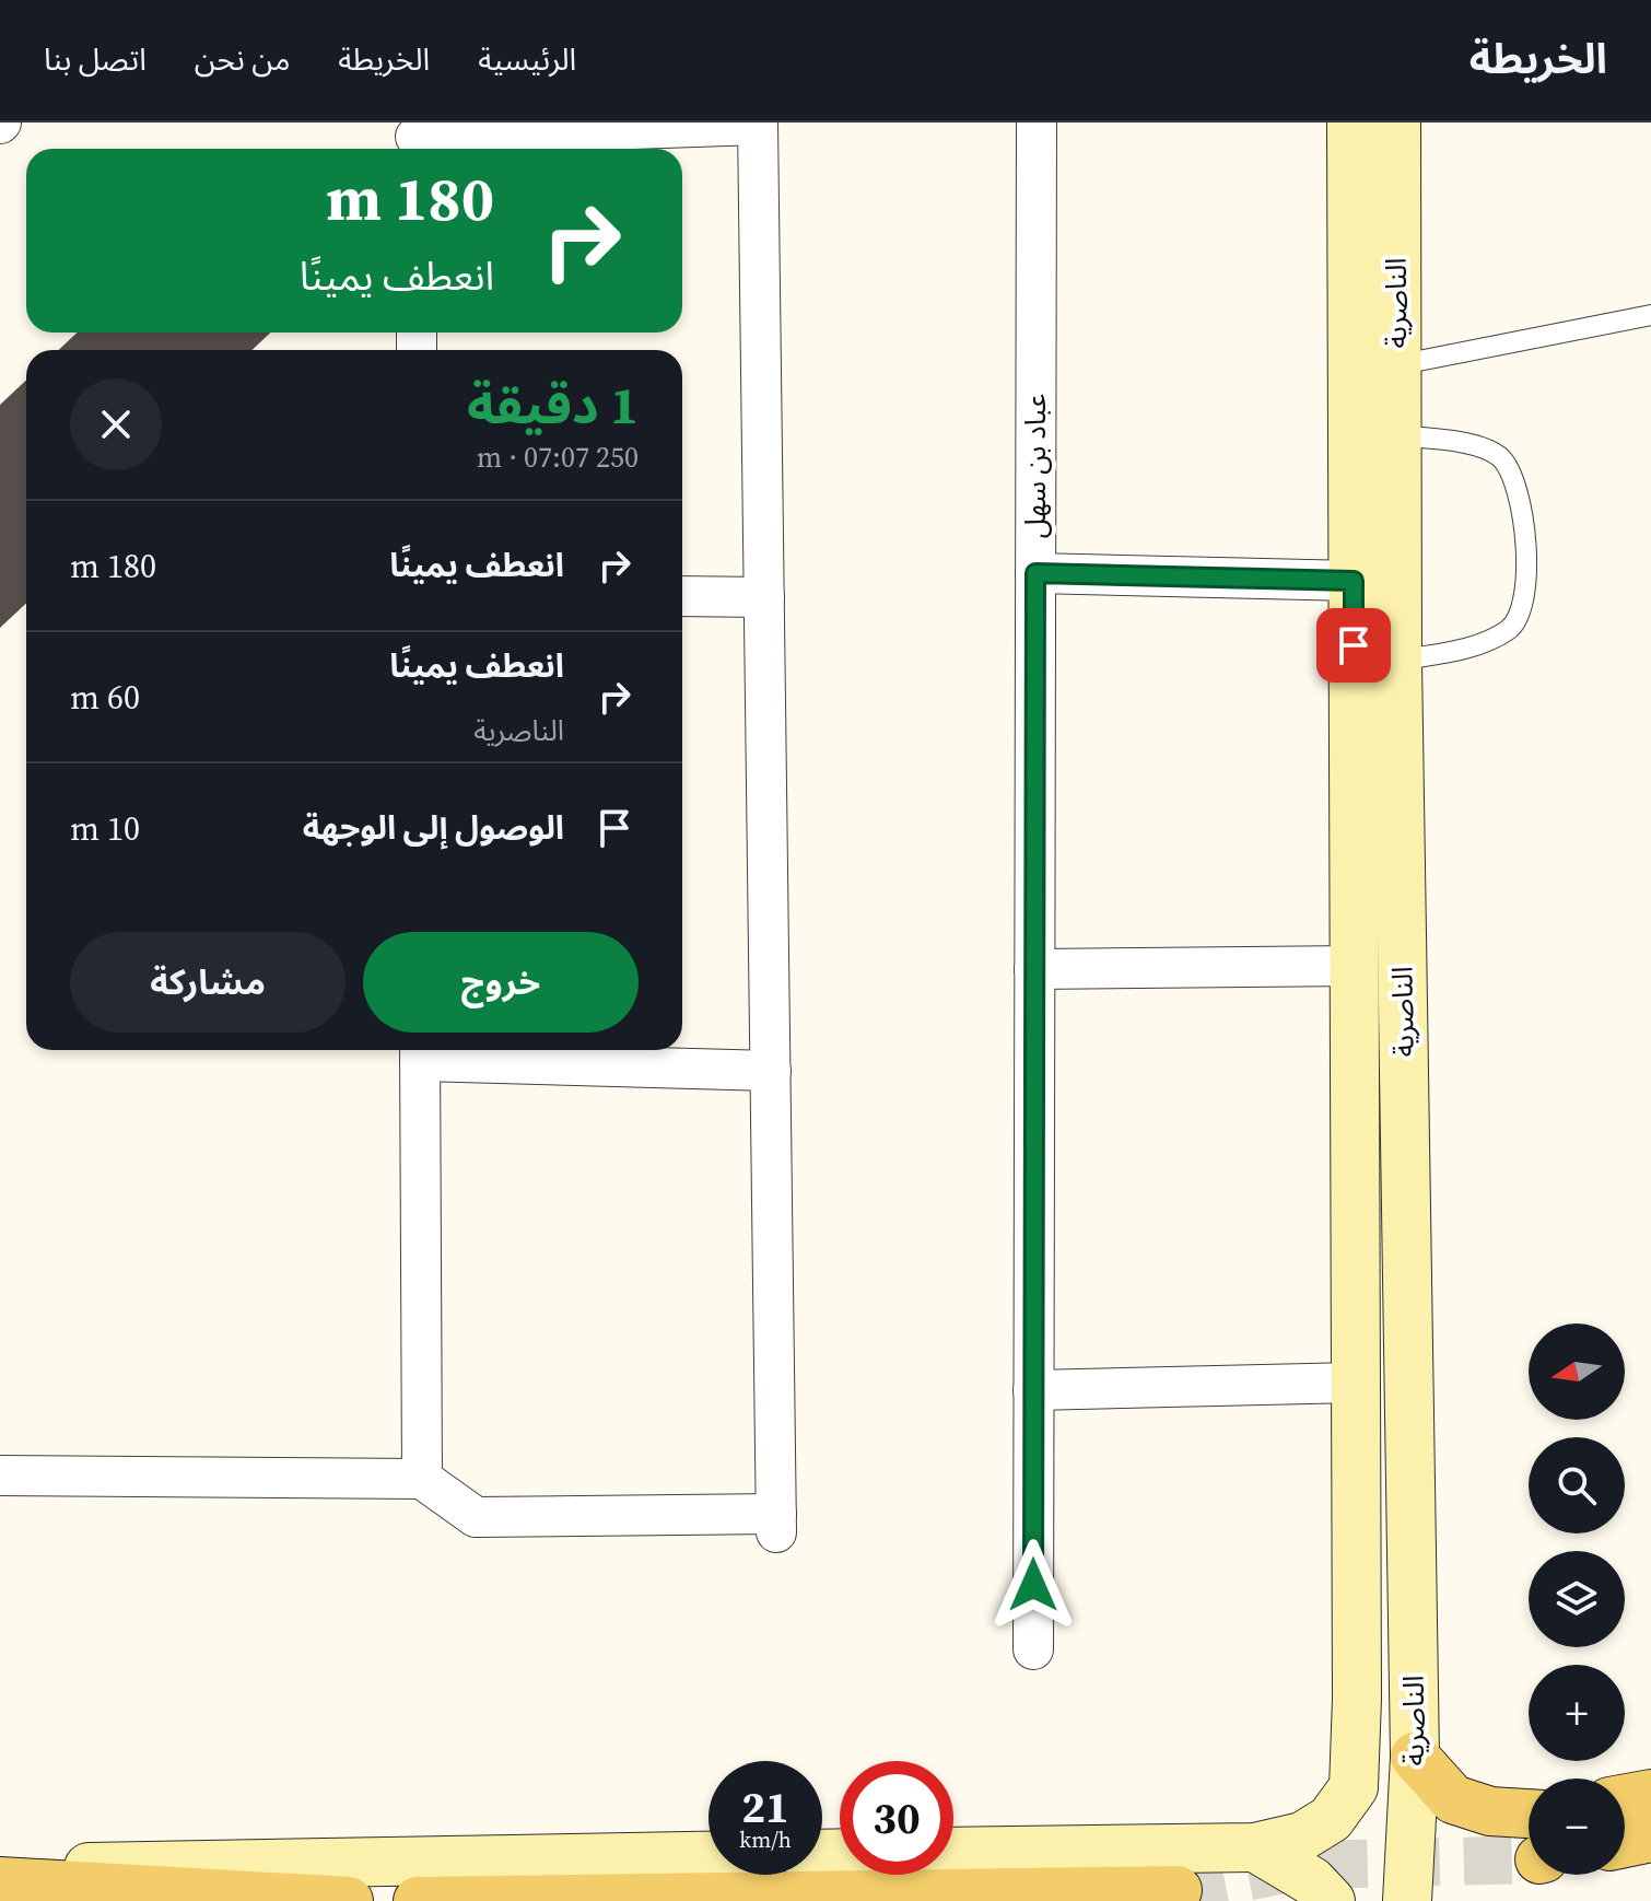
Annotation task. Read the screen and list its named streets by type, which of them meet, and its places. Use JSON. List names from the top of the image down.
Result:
{
  "streets": {
    "street": ["الناصرية", "عباد بن سهل"]
  },
  "north": "left",
  "page": {
    "header": "الخريطة",
    "nav": [
      "الرئيسية",
      "الخريطة",
      "من نحن",
      "اتصل بنا"
    ],
    "turn": ["180 m", "انعطف يمينًا"],
    "heading": ["1 دقيقة", "250 m · 07:07"],
    "list": [
      {
        "name": "انعطف يمينًا",
        "value": "180 m"
      },
      {
        "name": "انعطف يمينًا",
        "note": "الناصرية",
        "value": "60 m"
      },
      {
        "name": "الوصول إلى الوجهة",
        "value": "10 m"
      }
    ],
    "buttons": ["خروج", "مشاركة"],
    "map_buttons": ["+", "−"],
    "speed": "21 km/h",
    "limit": "30"
  }
}
